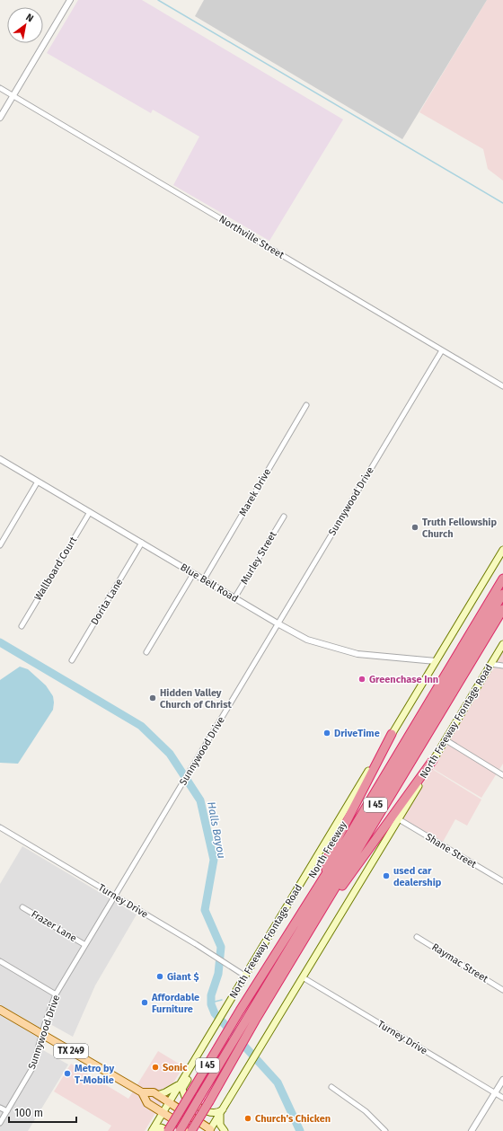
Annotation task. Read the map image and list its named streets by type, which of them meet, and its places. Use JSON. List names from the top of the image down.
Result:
{
  "streets": {
    "highway": ["I 45", "North Freeway"],
    "main road": ["North Freeway Frontage Road", "TX 249"],
    "street": [
      "Northville Street",
      "Marek Drive",
      "Sunnywood Drive",
      "Murley Street",
      "Wallboard Court",
      "Blue Bell Road",
      "Dorita Lane",
      "Shane Street",
      "Turney Drive",
      "Frazer Lane",
      "Raymac Street"
    ]
  },
  "crossings": [
    ["Northville Street", "Sunnywood Drive"],
    ["Marek Drive", "Blue Bell Road"],
    ["Sunnywood Drive", "Blue Bell Road"],
    ["Sunnywood Drive", "Turney Drive"],
    ["Sunnywood Drive", "Frazer Lane"],
    ["Sunnywood Drive", "TX 249"],
    ["Murley Street", "Blue Bell Road"],
    ["Wallboard Court", "Blue Bell Road"],
    ["Blue Bell Road", "Dorita Lane"],
    ["Blue Bell Road", "North Freeway Frontage Road"],
    ["North Freeway Frontage Road", "Shane Street"],
    ["North Freeway Frontage Road", "Turney Drive"],
    ["North Freeway Frontage Road", "TX 249"],
    ["I 45", "TX 249"]
  ],
  "water": ["Halls Bayou"],
  "places": [
    "Truth Fellowship Church",
    "Greenchase Inn",
    "Hidden Valley Church of Christ",
    "DriveTime",
    "used car dealership",
    "Giant $",
    "Affordable Furniture",
    "Sonic",
    "Metro by T-Mobile",
    "Church's Chicken"
  ],
  "scale_bar": "100 m",
  "north": "top right"
}
